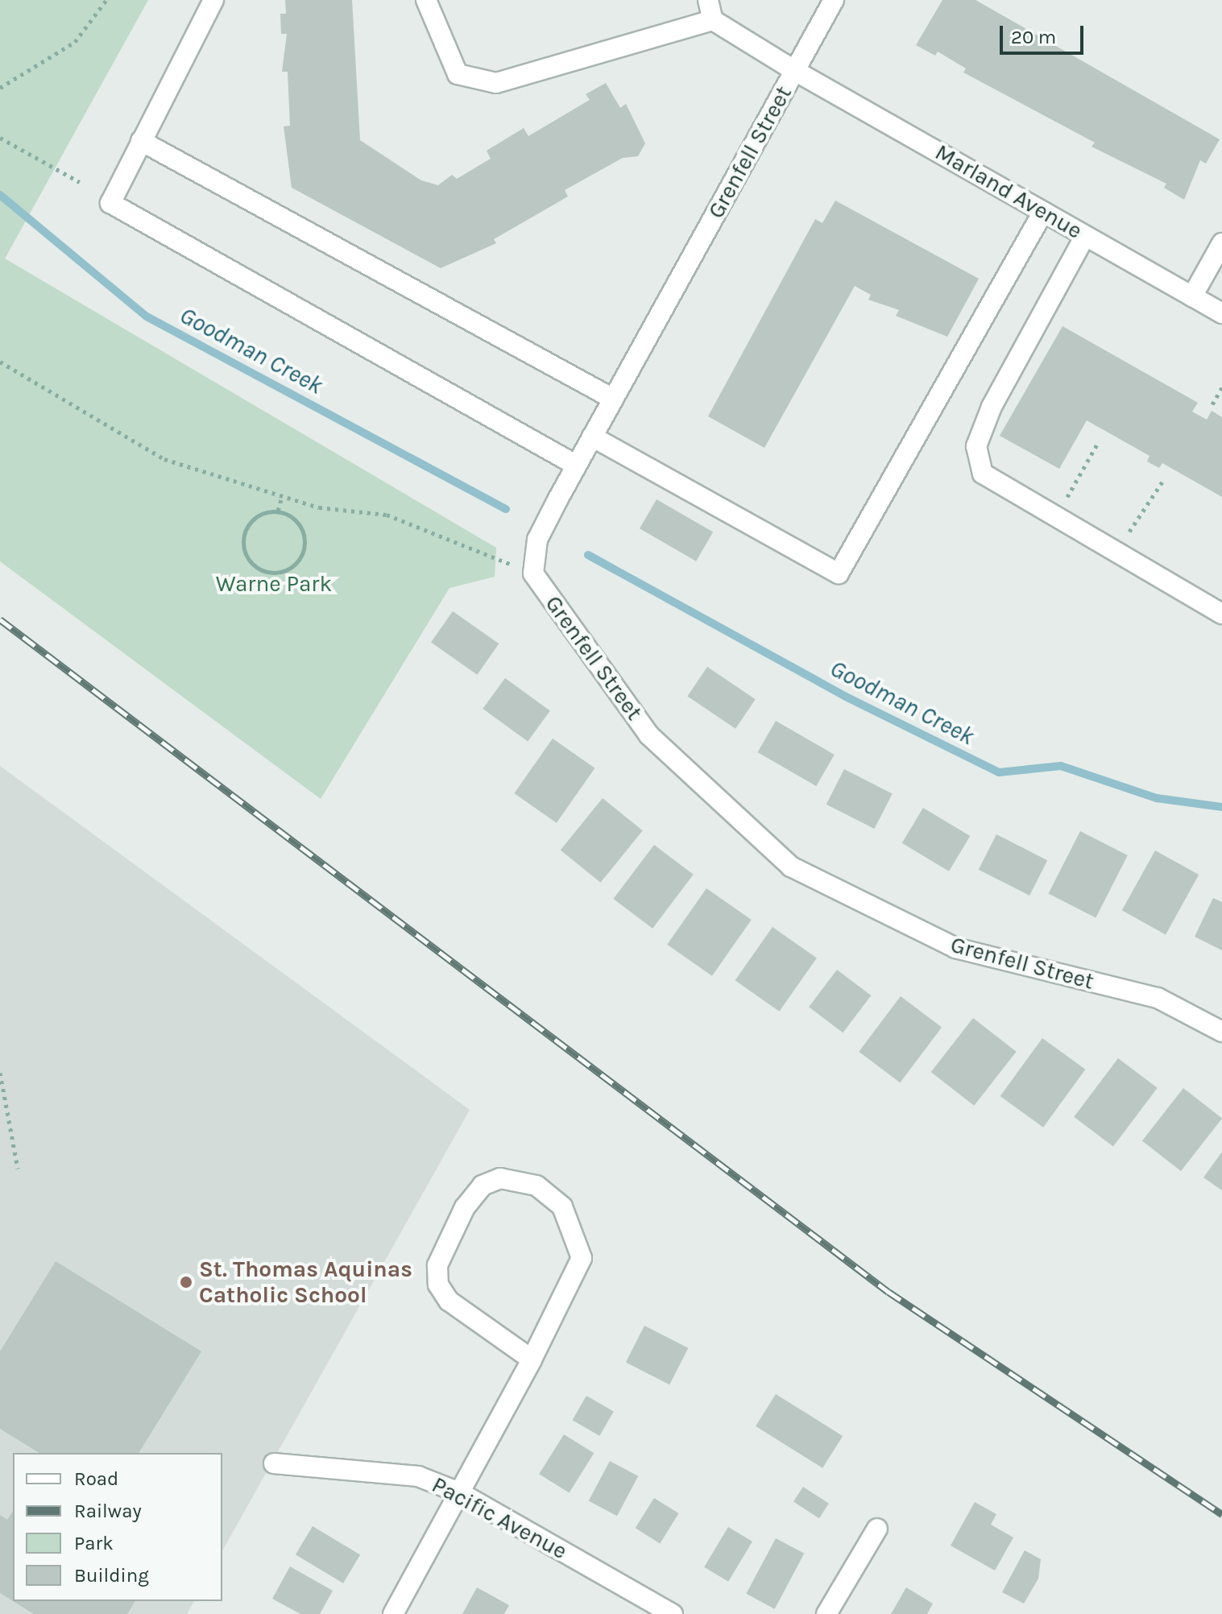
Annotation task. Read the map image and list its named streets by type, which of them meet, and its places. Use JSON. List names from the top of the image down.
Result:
{
  "streets": {
    "street": ["Grenfell Street", "Marland Avenue", "Pacific Avenue"]
  },
  "crossings": [
    ["Grenfell Street", "Marland Avenue"]
  ],
  "water": ["Goodman Creek"],
  "parks": ["Warne Park"],
  "places": ["St. Thomas Aquinas Catholic School"],
  "legend": [
    "Road",
    "Railway",
    "Park",
    "Building"
  ],
  "scale_bar": "20 m"
}
